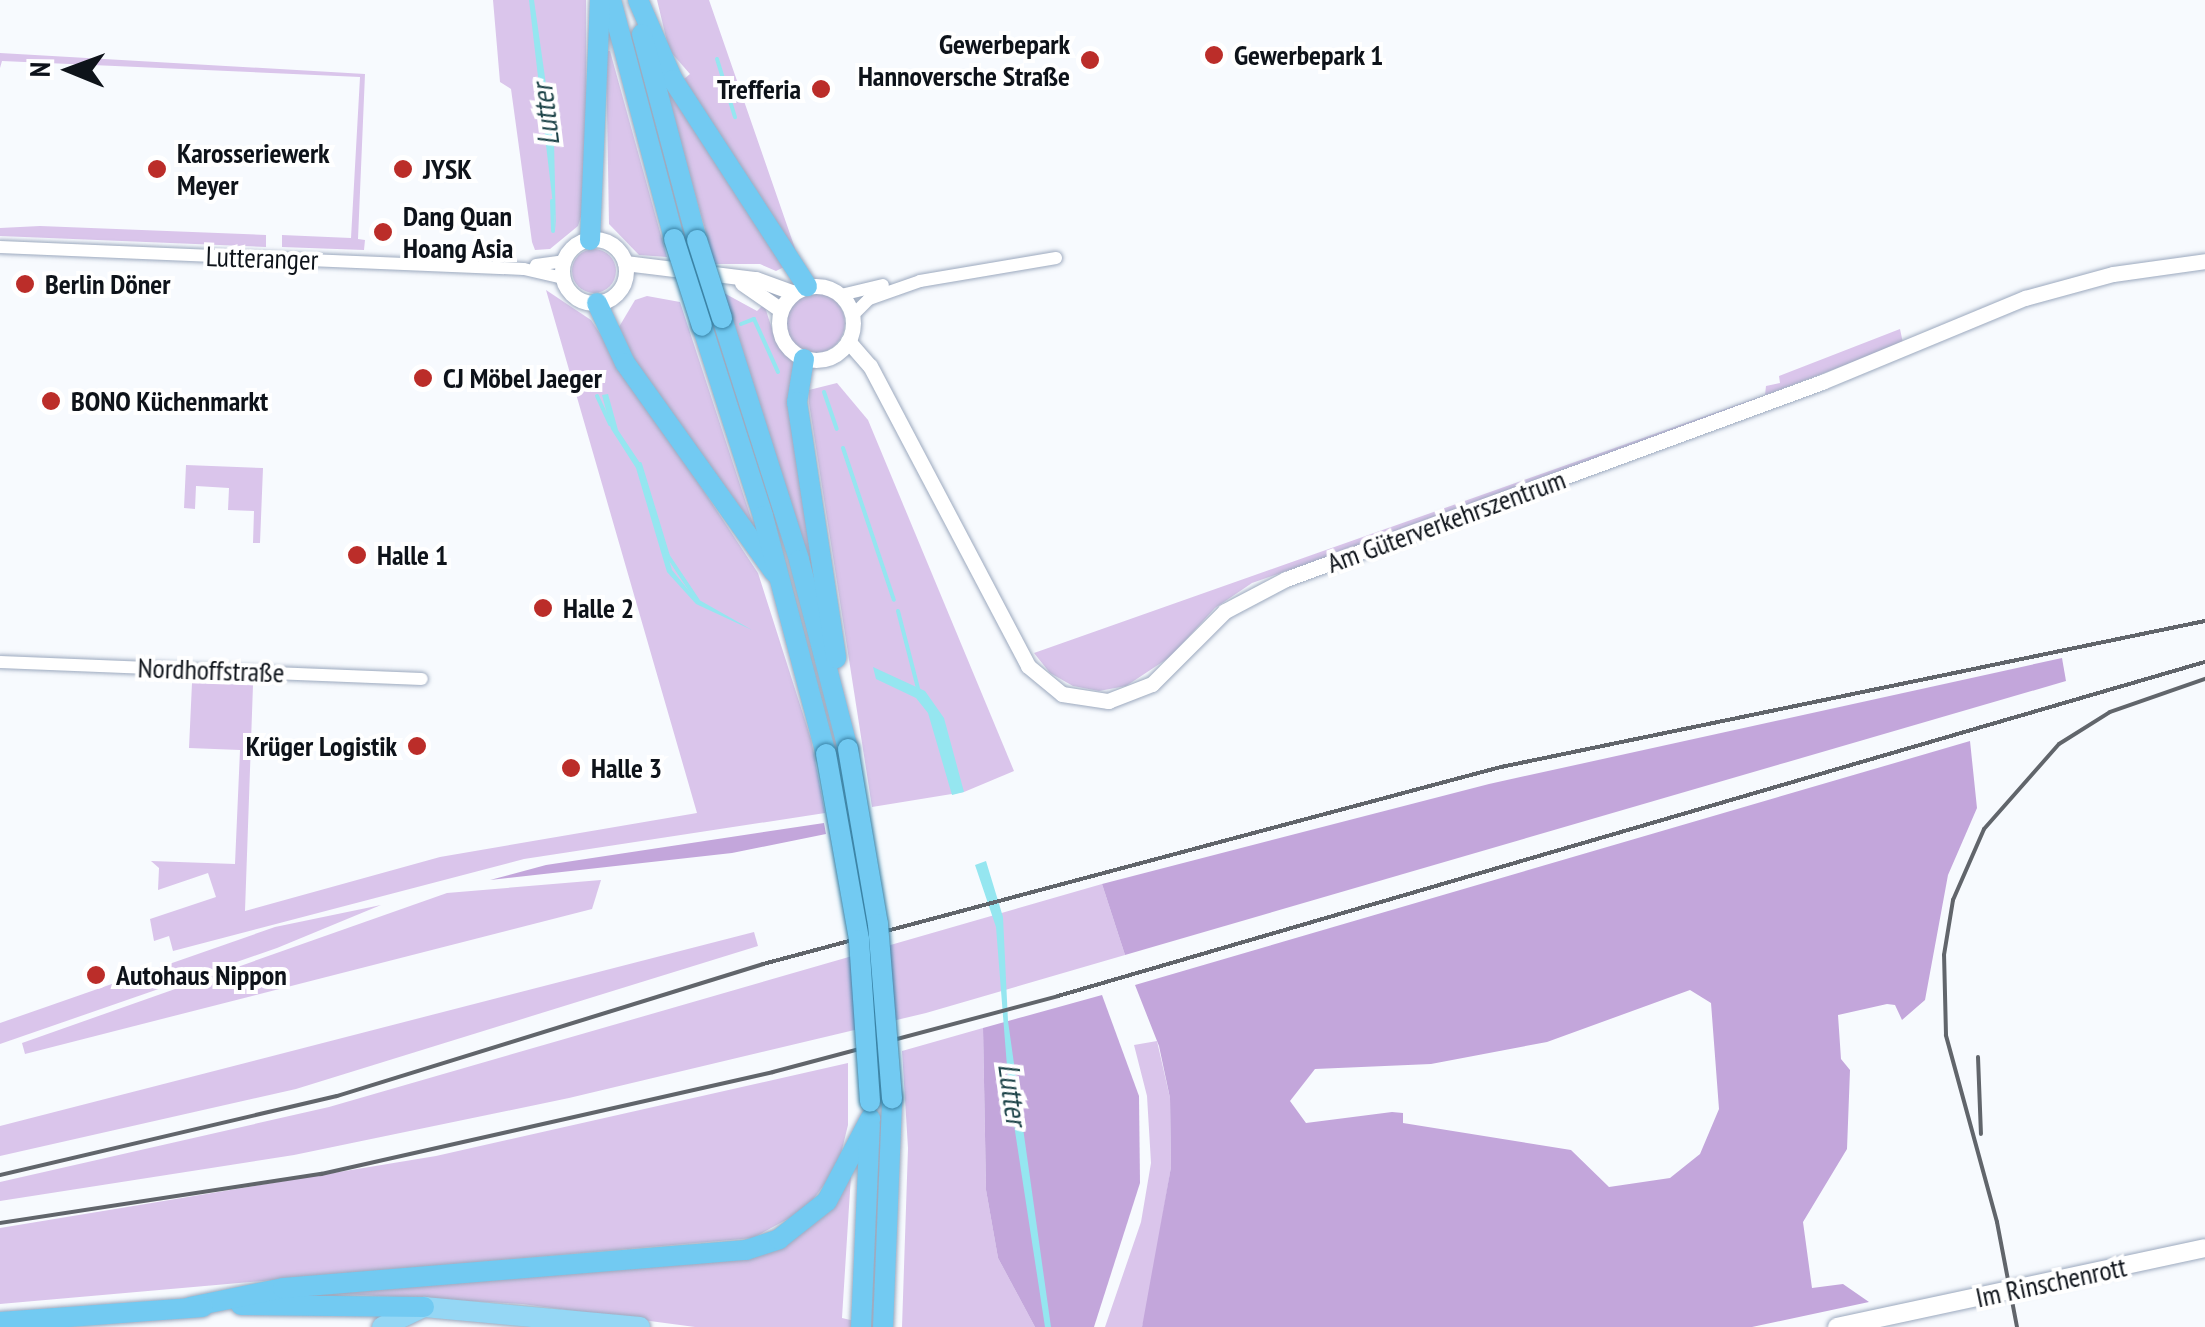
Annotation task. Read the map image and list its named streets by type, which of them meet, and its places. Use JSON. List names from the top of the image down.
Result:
{
  "streets": {
    "main road": ["Im Rinschenrott"],
    "street": ["Lutteranger", "Am Güterverkehrszentrum", "Nordhoffstraße"]
  },
  "water": ["Lutter"],
  "places": [
    "Gewerbepark 1",
    "Gewerbepark Hannoversche Straße",
    "Trefferia",
    "Karosseriewerk Meyer",
    "JYSK",
    "Dang Quan Hoang Asia",
    "Berlin Döner",
    "CJ Möbel Jaeger",
    "BONO Küchenmarkt",
    "Halle 1",
    "Halle 2",
    "Krüger Logistik",
    "Halle 3",
    "Autohaus Nippon"
  ],
  "north": "left"
}
